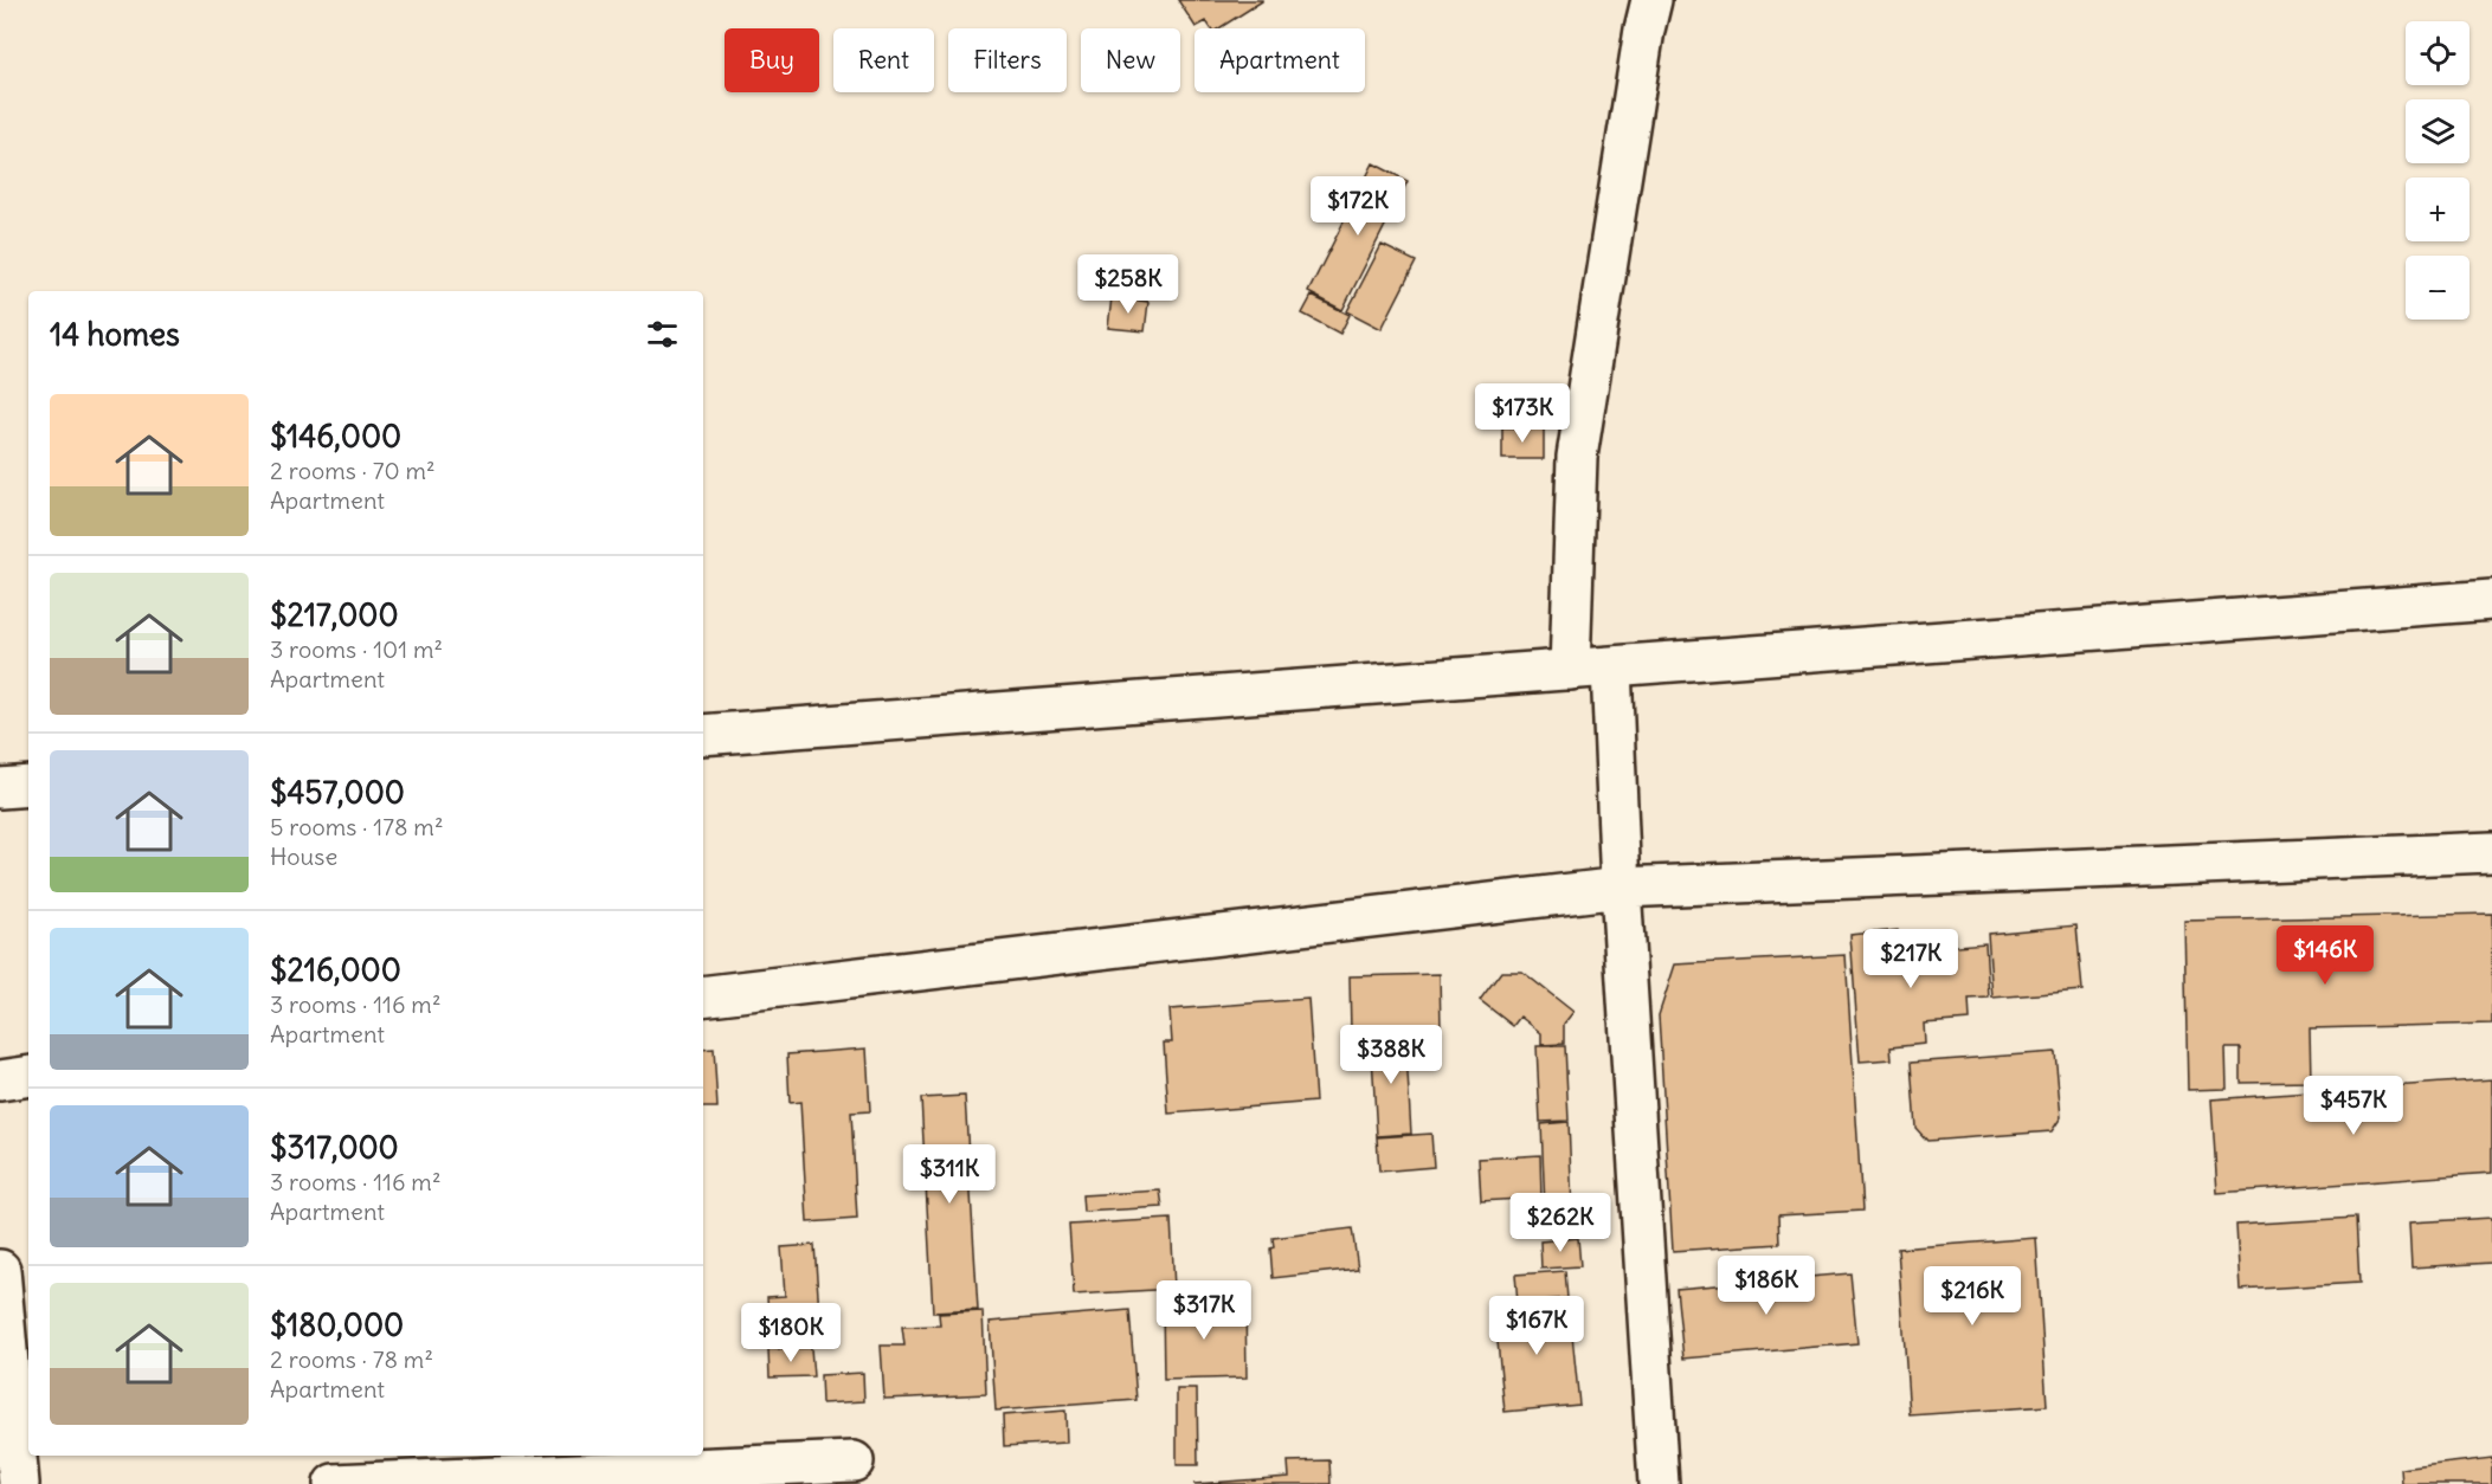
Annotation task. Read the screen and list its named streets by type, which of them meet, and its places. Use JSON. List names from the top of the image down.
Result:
{
  "page": {
    "map_buttons": ["+", "−"],
    "chip": [
      "Buy",
      "Rent",
      "Filters",
      "New",
      "Apartment"
    ],
    "price": [
      "$172K",
      "$258K",
      "$173K",
      "$146K",
      "$217K",
      "$388K",
      "$457K",
      "$311K",
      "$262K",
      "$186K",
      "$216K",
      "$317K",
      "$167K",
      "$180K"
    ],
    "heading": "14 homes",
    "list": [
      {
        "name": "$146,000",
        "note": "2 rooms · 70 m² · Apartment"
      },
      {
        "name": "$217,000",
        "note": "3 rooms · 101 m² · Apartment"
      },
      {
        "name": "$457,000",
        "note": "5 rooms · 178 m² · House"
      },
      {
        "name": "$216,000",
        "note": "3 rooms · 116 m² · Apartment"
      },
      {
        "name": "$317,000",
        "note": "3 rooms · 116 m² · Apartment"
      },
      {
        "name": "$180,000",
        "note": "2 rooms · 78 m² · Apartment"
      }
    ]
  }
}
